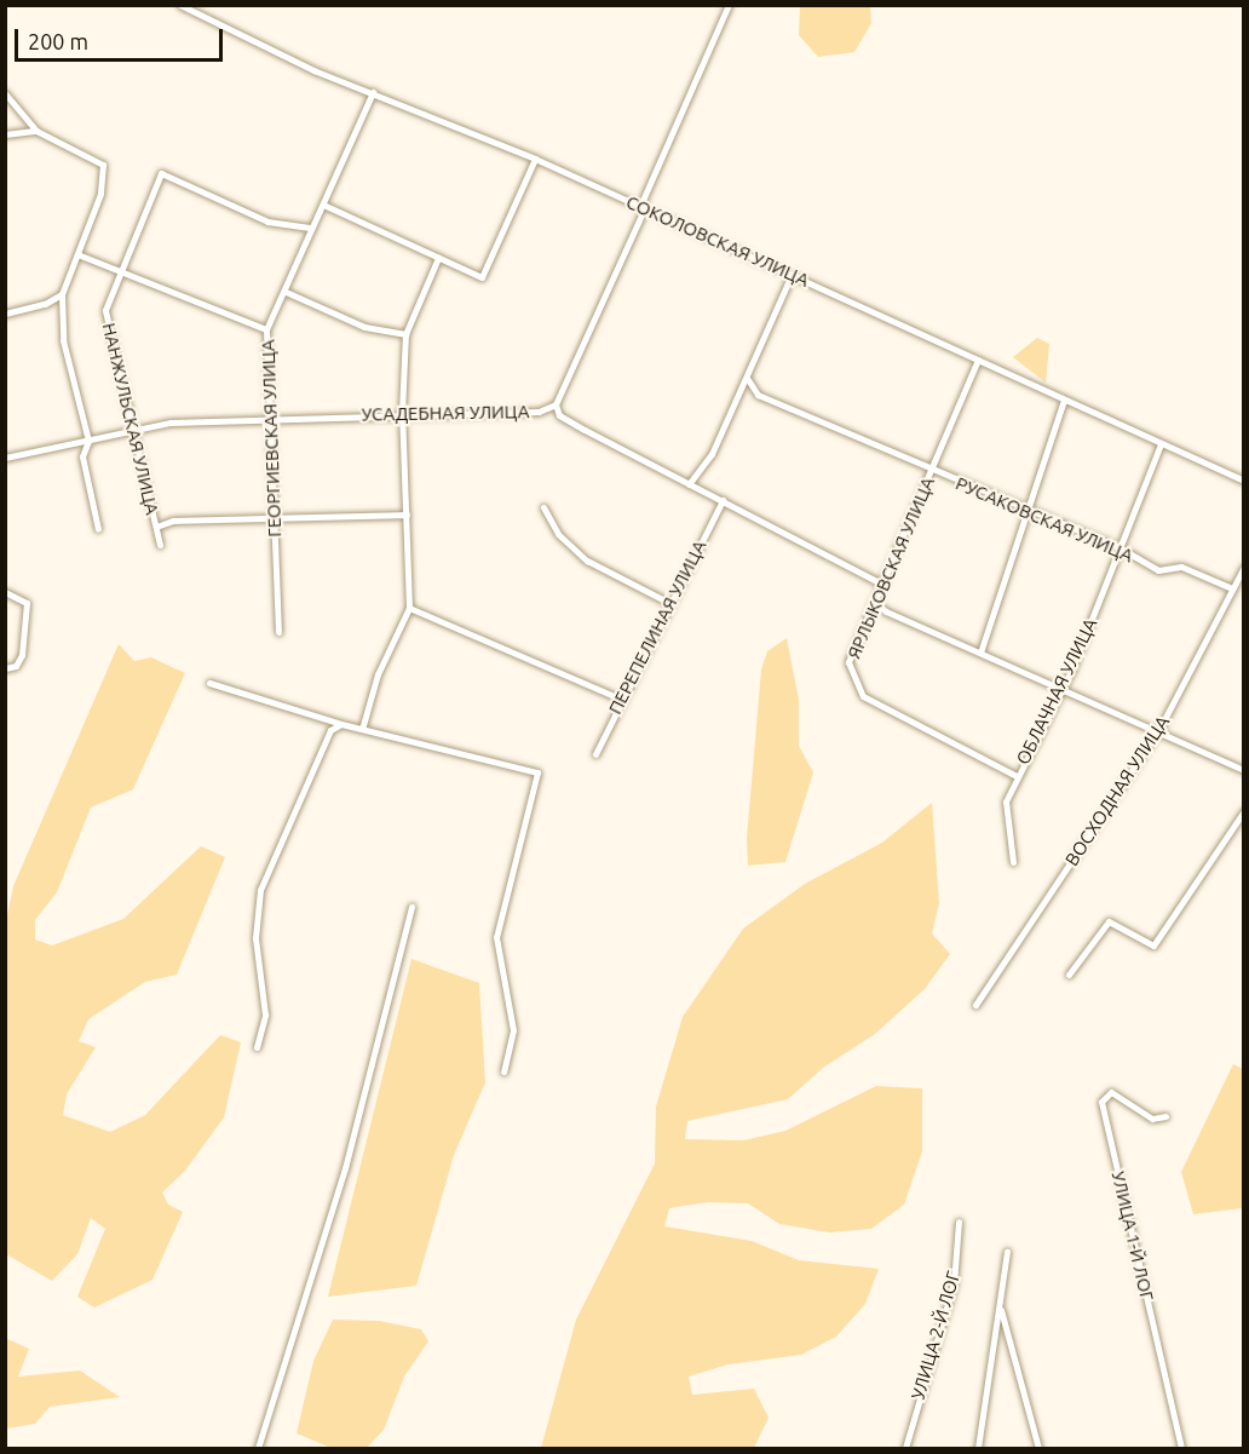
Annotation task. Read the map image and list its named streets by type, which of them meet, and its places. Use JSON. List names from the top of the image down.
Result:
{
  "streets": {
    "street": [
      "СОКОЛОВСКАЯ УЛИЦА",
      "УСАДЕБНАЯ УЛИЦА",
      "НАНЖУЛЬСКАЯ УЛИЦА",
      "ГЕОРГИЕВСКАЯ УЛИЦА",
      "РУСАКОВСКАЯ УЛИЦА",
      "ЯРЛЫКОВСКАЯ УЛИЦА",
      "ПЕРЕПЕЛИНАЯ УЛИЦА",
      "ОБЛАЧНАЯ УЛИЦА",
      "ВОСХОДНАЯ УЛИЦА",
      "УЛИЦА 1-Й ЛОГ",
      "УЛИЦА 2-Й ЛОГ"
    ]
  },
  "crossings": [
    ["СОКОЛОВСКАЯ УЛИЦА", "ГЕОРГИЕВСКАЯ УЛИЦА"],
    ["СОКОЛОВСКАЯ УЛИЦА", "ЯРЛЫКОВСКАЯ УЛИЦА"],
    ["СОКОЛОВСКАЯ УЛИЦА", "ОБЛАЧНАЯ УЛИЦА"],
    ["УСАДЕБНАЯ УЛИЦА", "НАНЖУЛЬСКАЯ УЛИЦА"],
    ["УСАДЕБНАЯ УЛИЦА", "ГЕОРГИЕВСКАЯ УЛИЦА"],
    ["УСАДЕБНАЯ УЛИЦА", "ЯРЛЫКОВСКАЯ УЛИЦА"],
    ["УСАДЕБНАЯ УЛИЦА", "ПЕРЕПЕЛИНАЯ УЛИЦА"],
    ["НАНЖУЛЬСКАЯ УЛИЦА", "ГЕОРГИЕВСКАЯ УЛИЦА"],
    ["РУСАКОВСКАЯ УЛИЦА", "ЯРЛЫКОВСКАЯ УЛИЦА"],
    ["РУСАКОВСКАЯ УЛИЦА", "ОБЛАЧНАЯ УЛИЦА"],
    ["РУСАКОВСКАЯ УЛИЦА", "ВОСХОДНАЯ УЛИЦА"],
    ["ЯРЛЫКОВСКАЯ УЛИЦА", "ОБЛАЧНАЯ УЛИЦА"]
  ],
  "scale_bar": "200 m"
}
